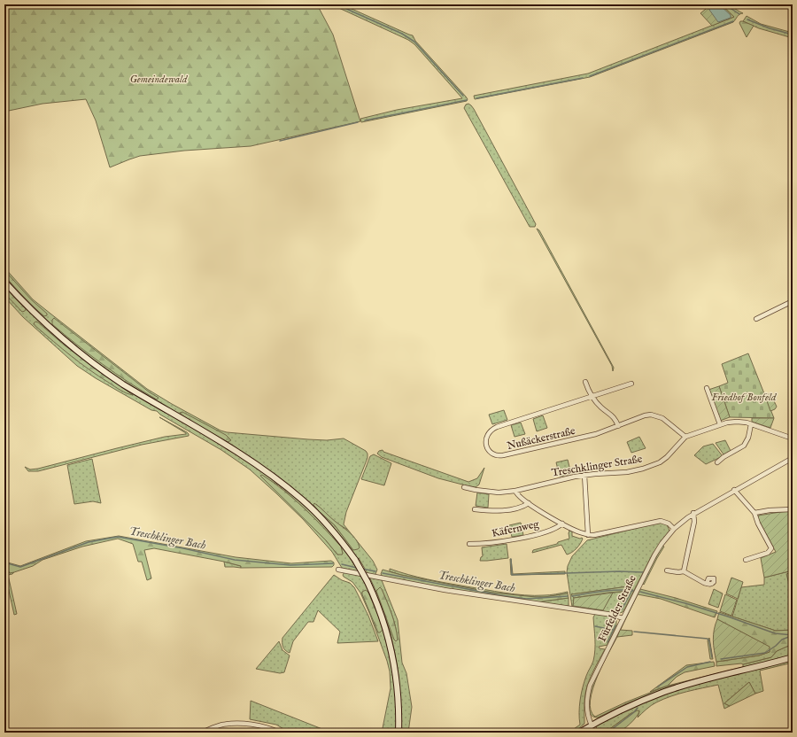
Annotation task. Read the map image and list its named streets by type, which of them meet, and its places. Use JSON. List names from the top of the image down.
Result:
{
  "streets": {
    "street": [
      "Nußäckerstraße",
      "Treschklinger Straße",
      "Käfernweg",
      "Fürfelder Straße"
    ]
  },
  "crossings": [
    ["Nußäckerstraße", "Treschklinger Straße"]
  ],
  "water": ["Treschklinger Bach"],
  "parks": ["Gemeindewald", "Friedhof Bonfeld"]
}
